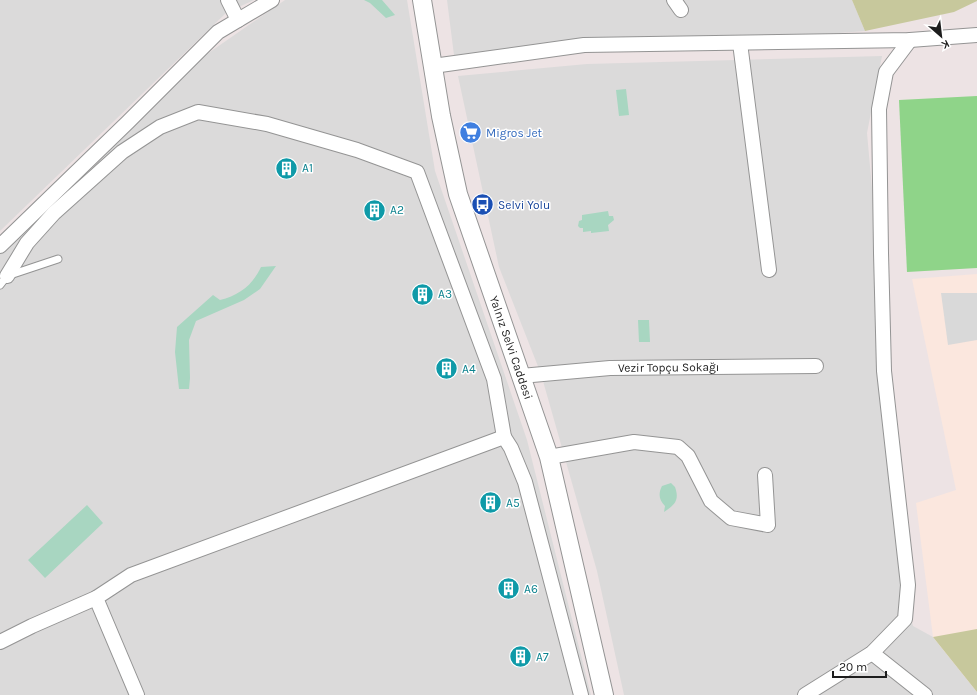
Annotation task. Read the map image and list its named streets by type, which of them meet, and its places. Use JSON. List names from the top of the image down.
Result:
{
  "streets": {
    "street": ["Yalnız Selvi Caddesi", "Vezir Topçu Sokağı"]
  },
  "crossings": [
    ["Yalnız Selvi Caddesi", "Vezir Topçu Sokağı"]
  ],
  "places": {
    "supermarket": ["Migros Jet"],
    "building": [
      "A1",
      "A2",
      "A3",
      "A4",
      "A5",
      "A6",
      "A7"
    ],
    "bus stop": ["Selvi Yolu"]
  },
  "scale_bar": "20 m",
  "north": "bottom right"
}
